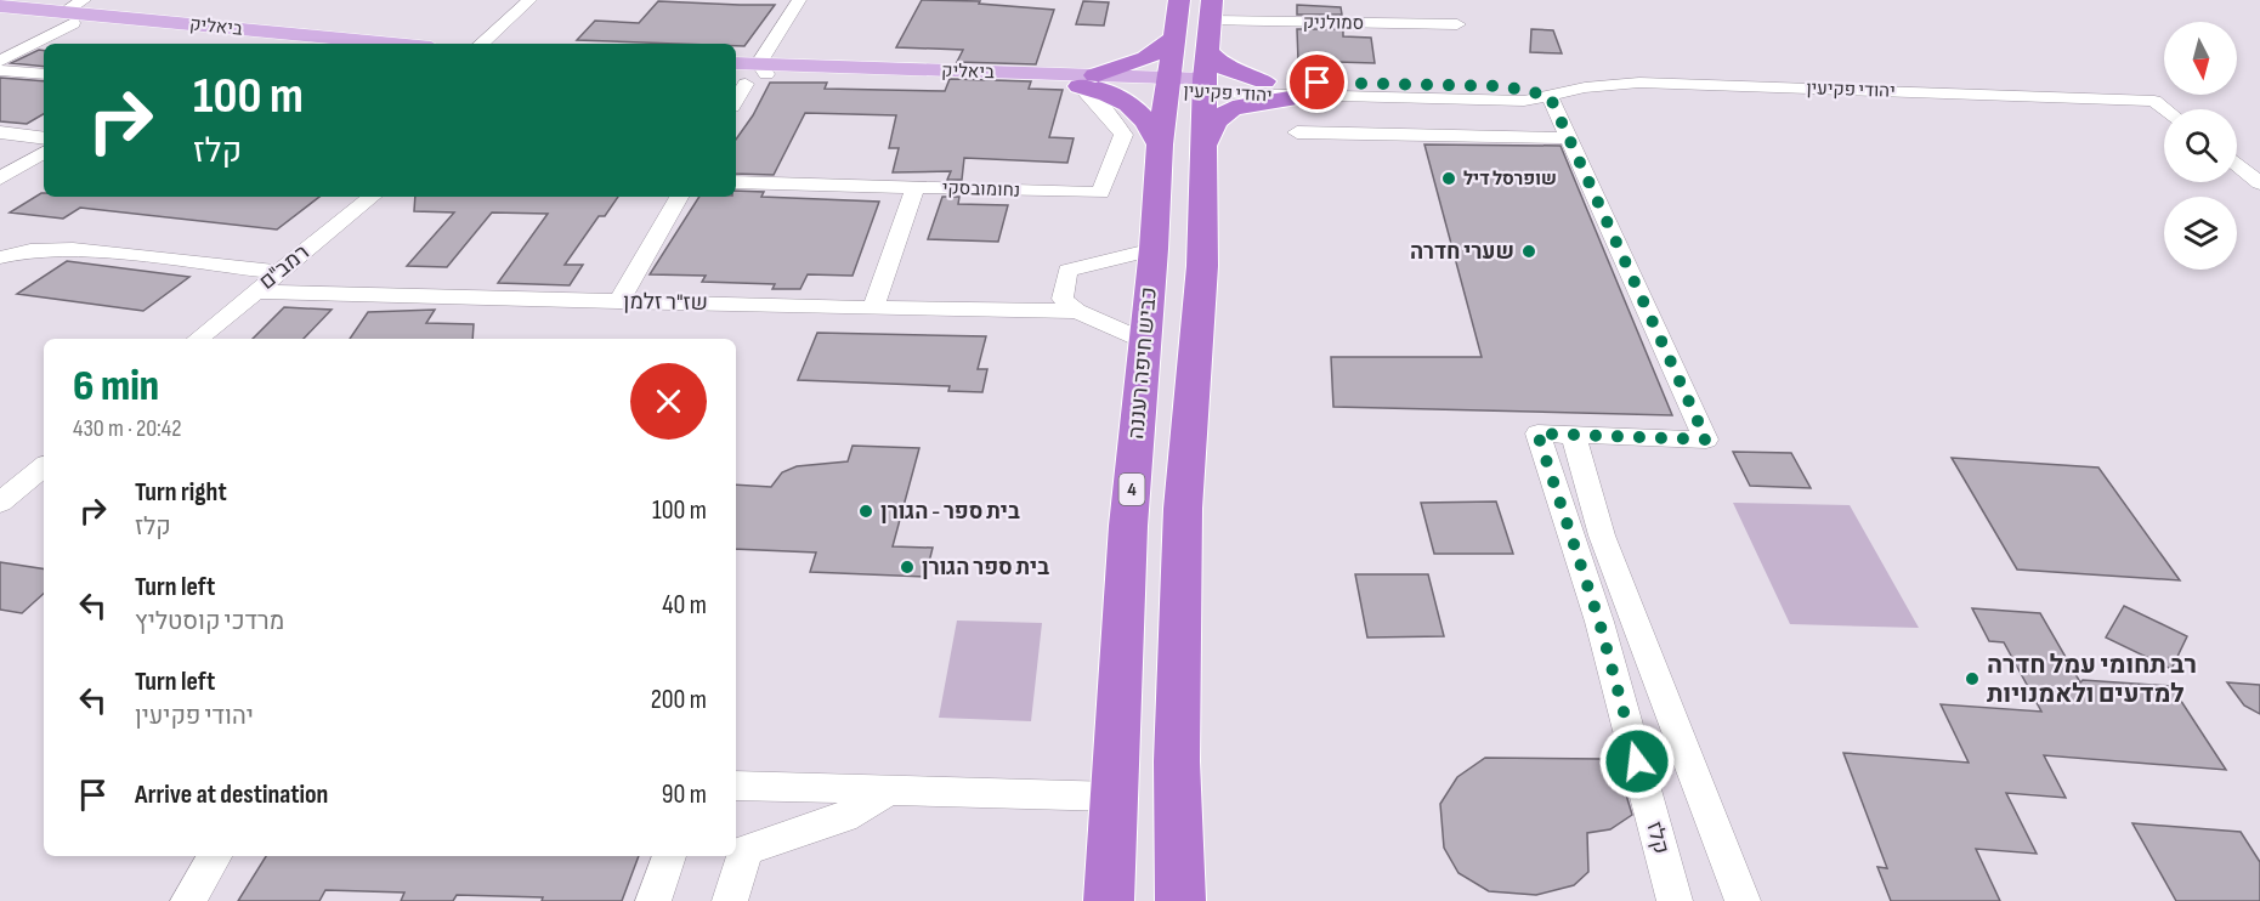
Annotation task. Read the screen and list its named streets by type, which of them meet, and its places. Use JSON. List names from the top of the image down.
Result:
{
  "streets": {
    "highway": ["כביש חיפה רעננה", "4"],
    "main road": ["ביאליק", "יהודי פקיעין"],
    "street": [
      "סמולניק",
      "נחומובסקי",
      "רמב\"ם",
      "שז\"ר זלמן",
      "קלז"
    ]
  },
  "crossings": [
    ["ביאליק", "יהודי פקיעין"],
    ["ביאליק", "נחומובסקי"],
    ["ביאליק", "כביש חיפה רעננה"],
    ["יהודי פקיעין", "כביש חיפה רעננה"],
    ["רמב\"ם", "שז\"ר זלמן"]
  ],
  "places": [
    "שופרסל דיל",
    "שערי חדרה",
    "בית ספר - הגורן",
    "בית ספר הגורן",
    "רב תחומי עמל חדרה למדעים ולאמנויות"
  ],
  "north": "bottom",
  "page": {
    "turn": ["100 m", "קלז"],
    "heading": ["6 min", "430 m · 20:42"],
    "list": [
      {
        "name": "Turn right",
        "note": "קלז",
        "value": "100 m"
      },
      {
        "name": "Turn left",
        "note": "מרדכי קוסטליץ",
        "value": "40 m"
      },
      {
        "name": "Turn left",
        "note": "יהודי פקיעין",
        "value": "200 m"
      },
      {
        "name": "Arrive at destination",
        "value": "90 m"
      }
    ]
  }
}
